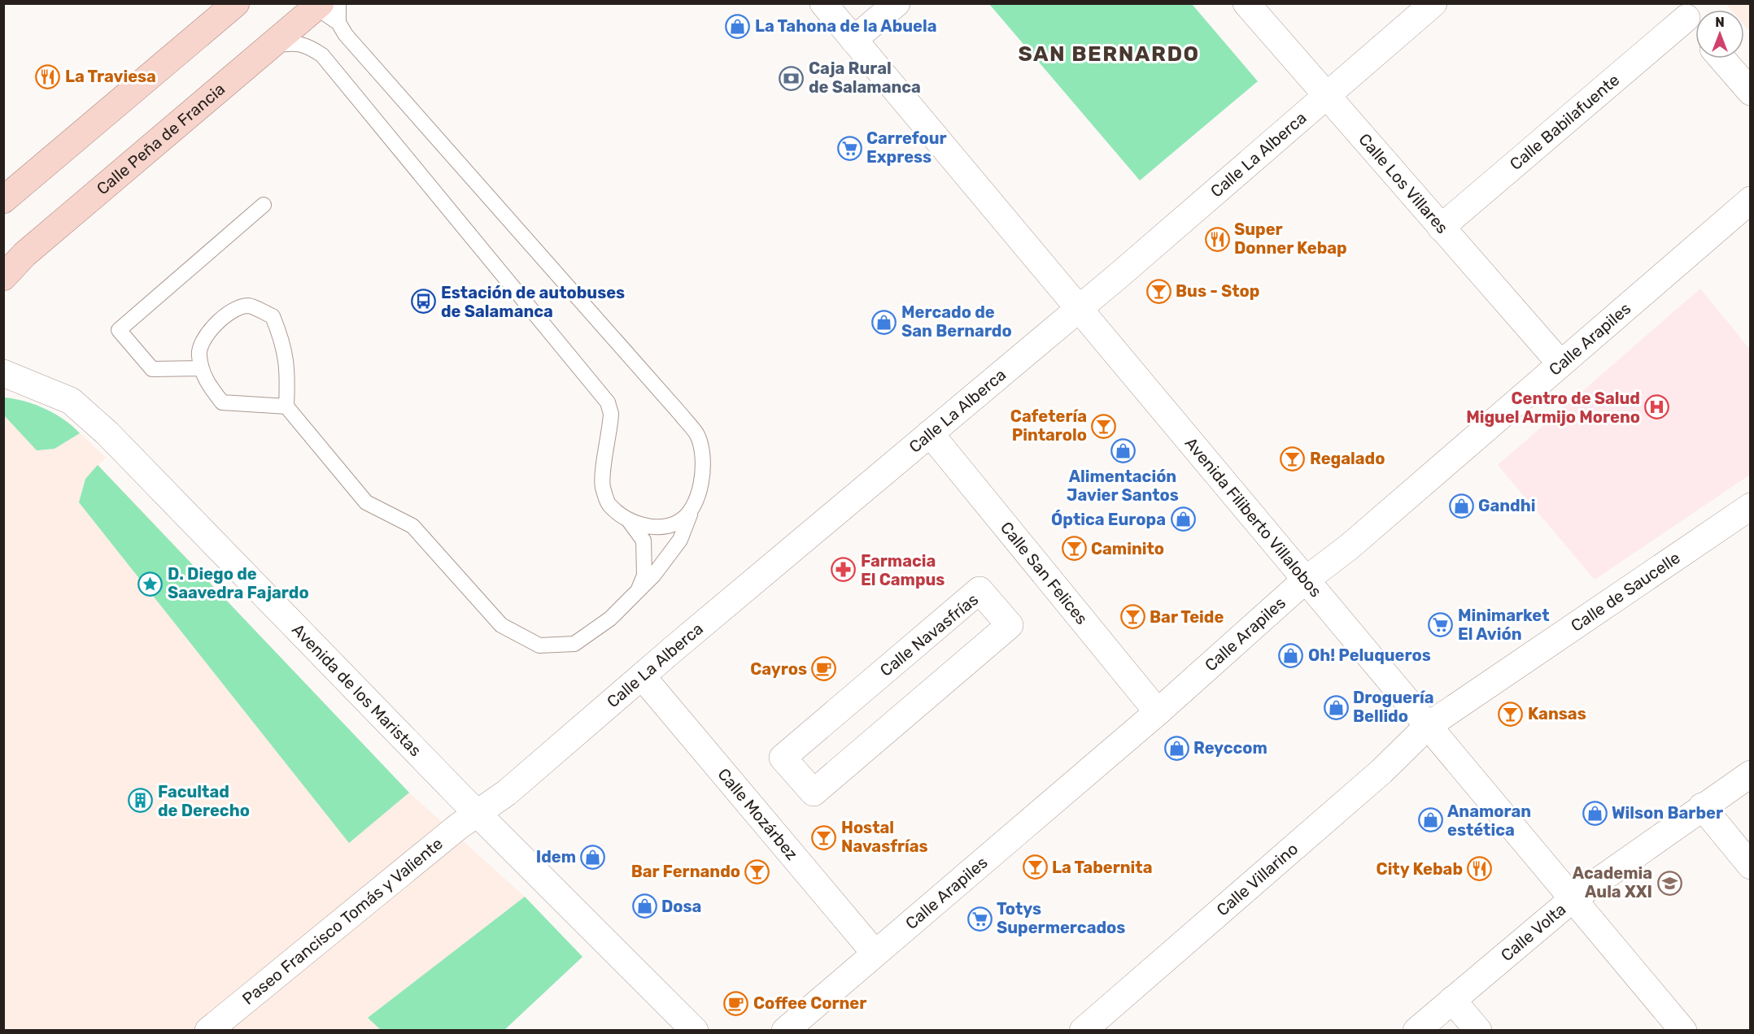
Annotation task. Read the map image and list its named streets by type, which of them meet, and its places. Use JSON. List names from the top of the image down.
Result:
{
  "streets": {
    "main road": ["Calle Peña de Francia"],
    "street": [
      "Calle Babilafuente",
      "Calle La Alberca",
      "Calle Los Villares",
      "Calle Arapiles",
      "Avenida Filiberto Villalobos",
      "Calle San Felices",
      "Calle de Saucelle",
      "Calle Navasfrías",
      "Avenida de los Maristas",
      "Calle Mozárbez",
      "Calle Villarino",
      "Paseo Francisco Tomás y Valiente",
      "Calle Volta"
    ]
  },
  "crossings": [
    ["Calle Babilafuente", "Calle Los Villares"],
    ["Calle La Alberca", "Calle Los Villares"],
    ["Calle La Alberca", "Avenida Filiberto Villalobos"],
    ["Calle La Alberca", "Calle San Felices"],
    ["Calle La Alberca", "Avenida de los Maristas"],
    ["Calle La Alberca", "Calle Mozárbez"],
    ["Calle La Alberca", "Paseo Francisco Tomás y Valiente"],
    ["Calle Los Villares", "Calle Arapiles"],
    ["Calle Arapiles", "Avenida Filiberto Villalobos"],
    ["Calle Arapiles", "Calle San Felices"],
    ["Calle Arapiles", "Calle Mozárbez"],
    ["Avenida Filiberto Villalobos", "Calle de Saucelle"],
    ["Avenida Filiberto Villalobos", "Calle Villarino"],
    ["Avenida Filiberto Villalobos", "Calle Volta"],
    ["Calle de Saucelle", "Calle Villarino"],
    ["Avenida de los Maristas", "Paseo Francisco Tomás y Valiente"]
  ],
  "districts": ["SAN BERNARDO"],
  "places": {
    "shop": [
      "La Tahona de la Abuela",
      "Mercado de San Bernardo",
      "Alimentación Javier Santos",
      "Gandhi",
      "Óptica Europa",
      "Oh! Peluqueros",
      "Droguería Bellido",
      "Reyccom",
      "Wilson Barber",
      "Anamoran estética",
      "Idem",
      "Dosa"
    ],
    "restaurant": ["La Traviesa", "Super Donner Kebap", "City Kebab"],
    "bank": ["Caja Rural de Salamanca"],
    "supermarket": ["Carrefour Express", "Minimarket El Avión", "Totys Supermercados"],
    "bar": [
      "Bus - Stop",
      "Cafetería Pintarolo",
      "Regalado",
      "Caminito",
      "Bar Teide",
      "Kansas",
      "Hostal Navasfrías",
      "La Tabernita",
      "Bar Fernando"
    ],
    "bus stop": ["Estación de autobuses de Salamanca"],
    "hospital": ["Centro de Salud Miguel Armijo Moreno"],
    "pharmacy": ["Farmacia El Campus"],
    "place": ["D. Diego de Saavedra Fajardo"],
    "cafe": ["Cayros", "Coffee Corner"],
    "building": ["Facultad de Derecho"],
    "school or university": ["Academia Aula XXI"]
  },
  "north": "top"
}
